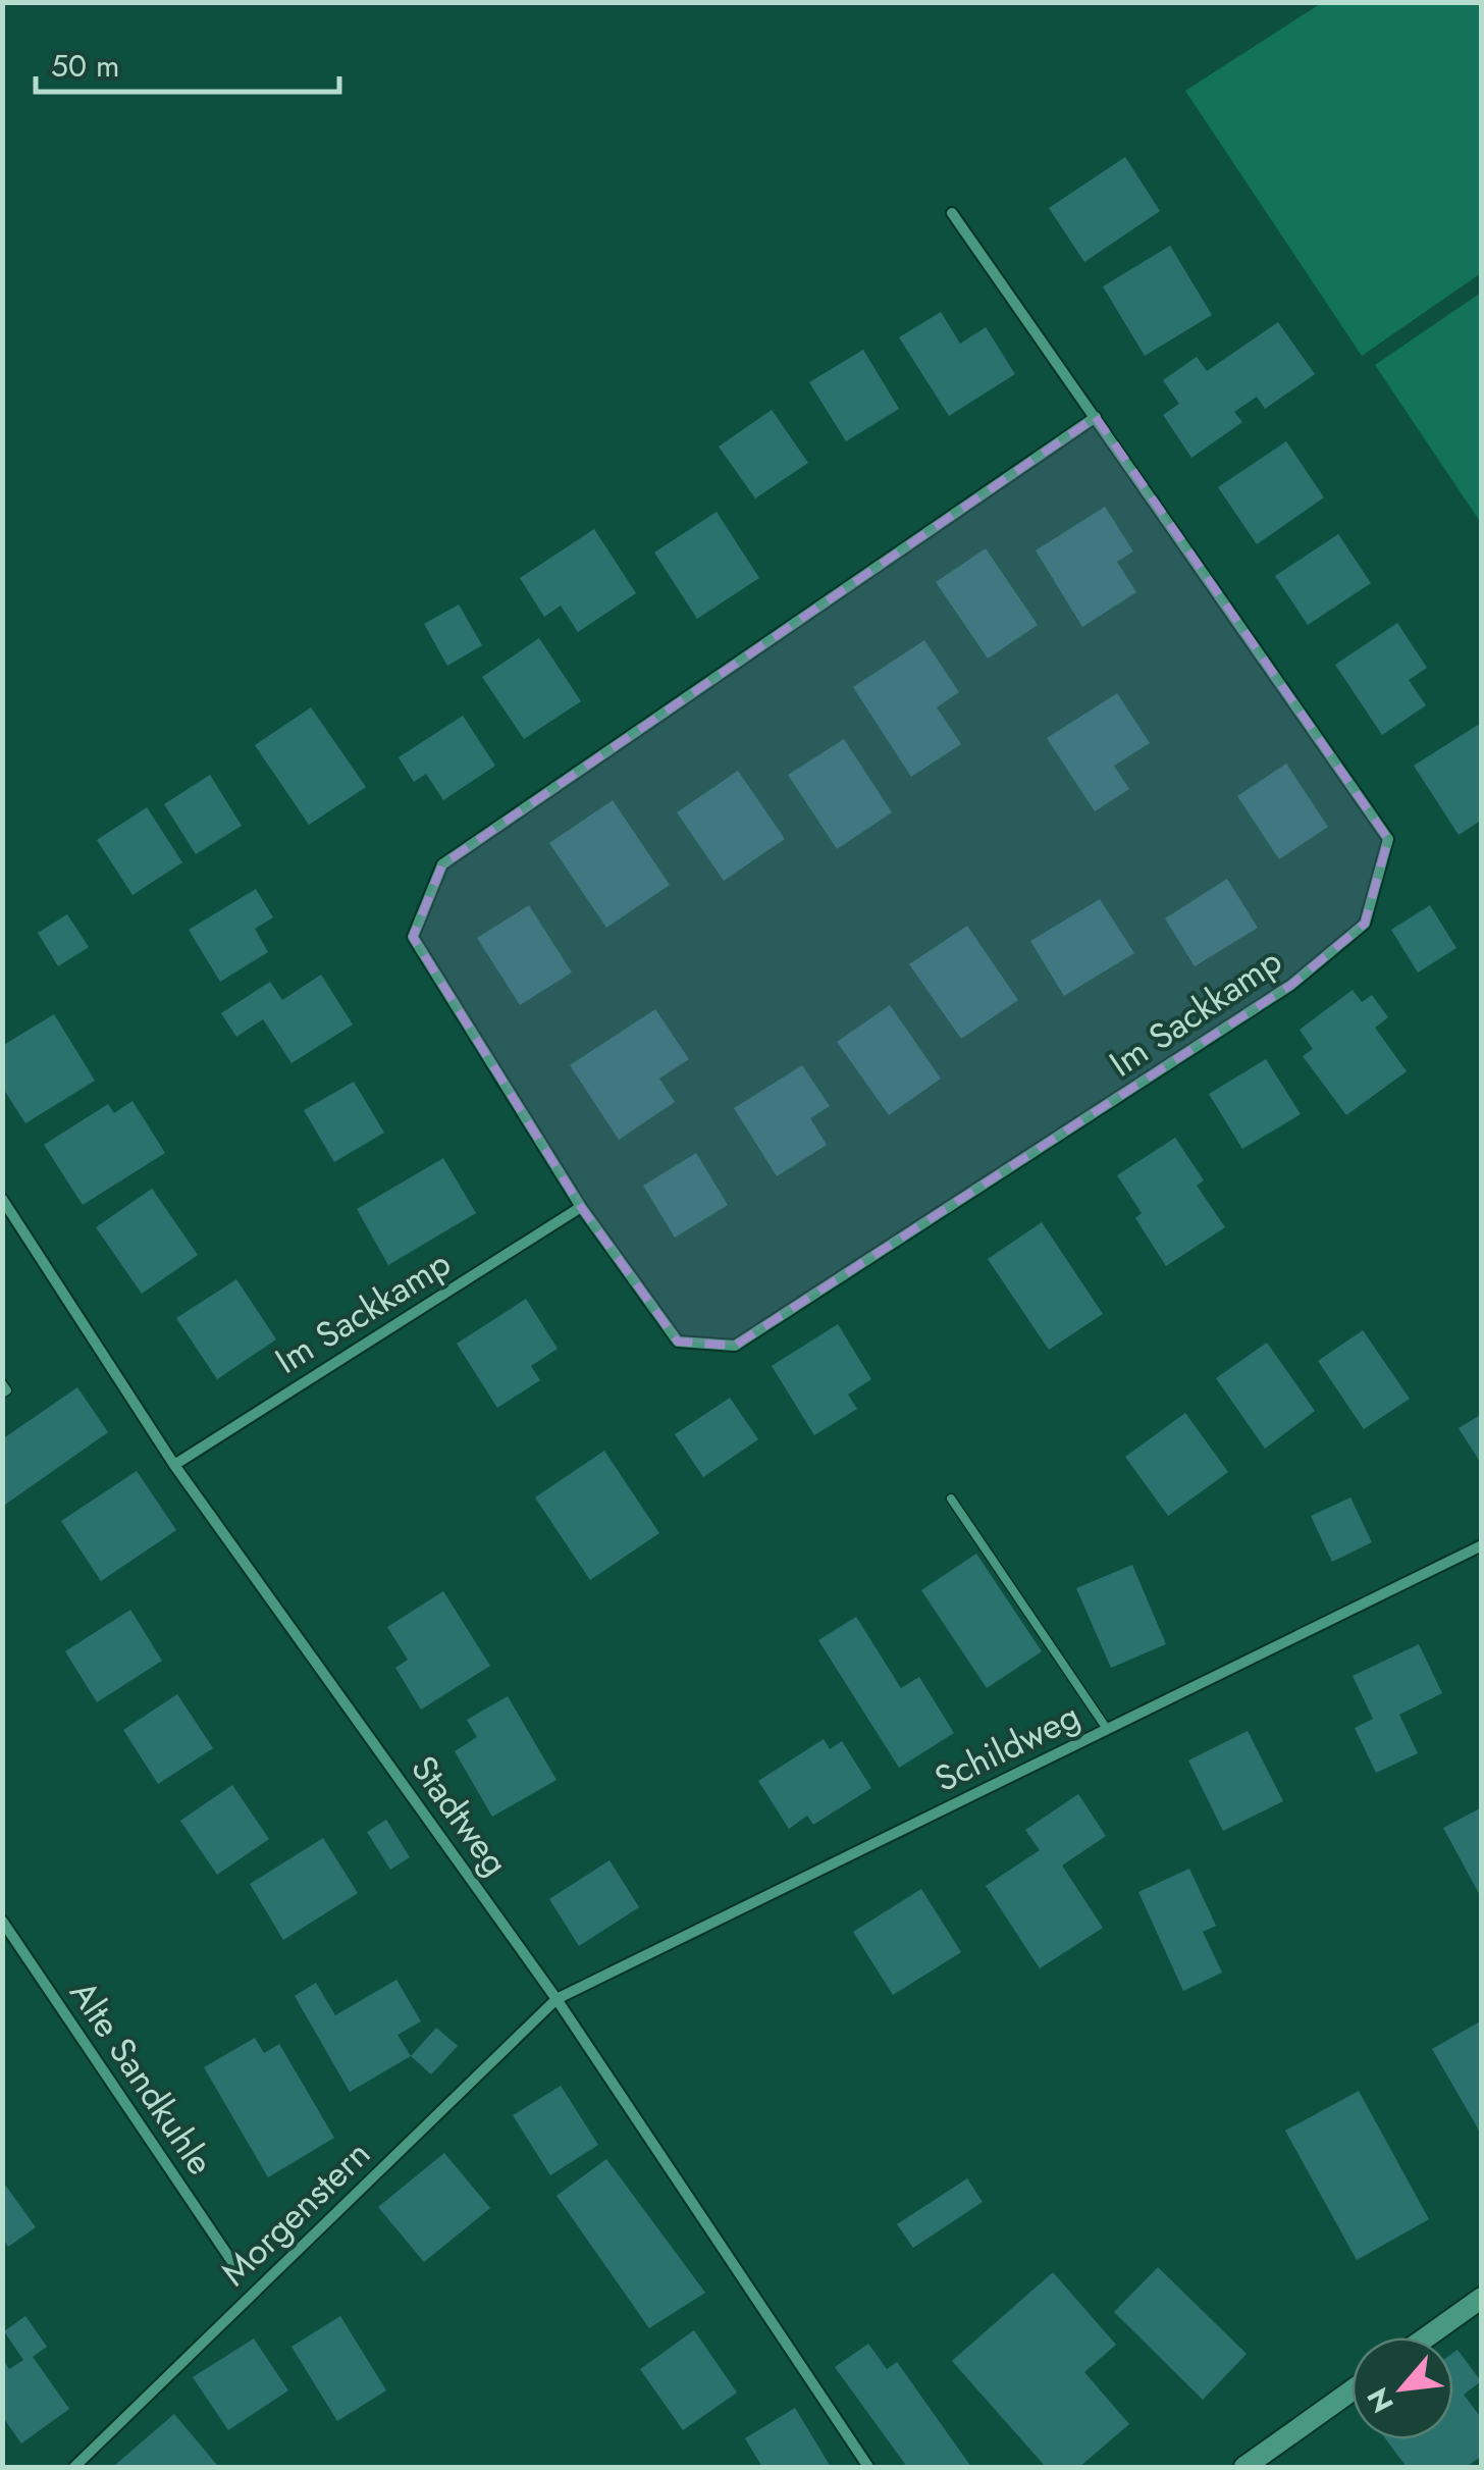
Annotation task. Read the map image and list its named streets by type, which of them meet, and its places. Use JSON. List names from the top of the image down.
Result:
{
  "streets": {
    "street": [
      "Im Sackkamp",
      "Schildweg",
      "Stadtweg",
      "Alte Sandkuhle",
      "Morgenstern"
    ]
  },
  "crossings": [
    ["Im Sackkamp", "Stadtweg"],
    ["Schildweg", "Stadtweg"],
    ["Schildweg", "Morgenstern"],
    ["Stadtweg", "Morgenstern"]
  ],
  "scale_bar": "50 m",
  "north": "bottom left"
}
